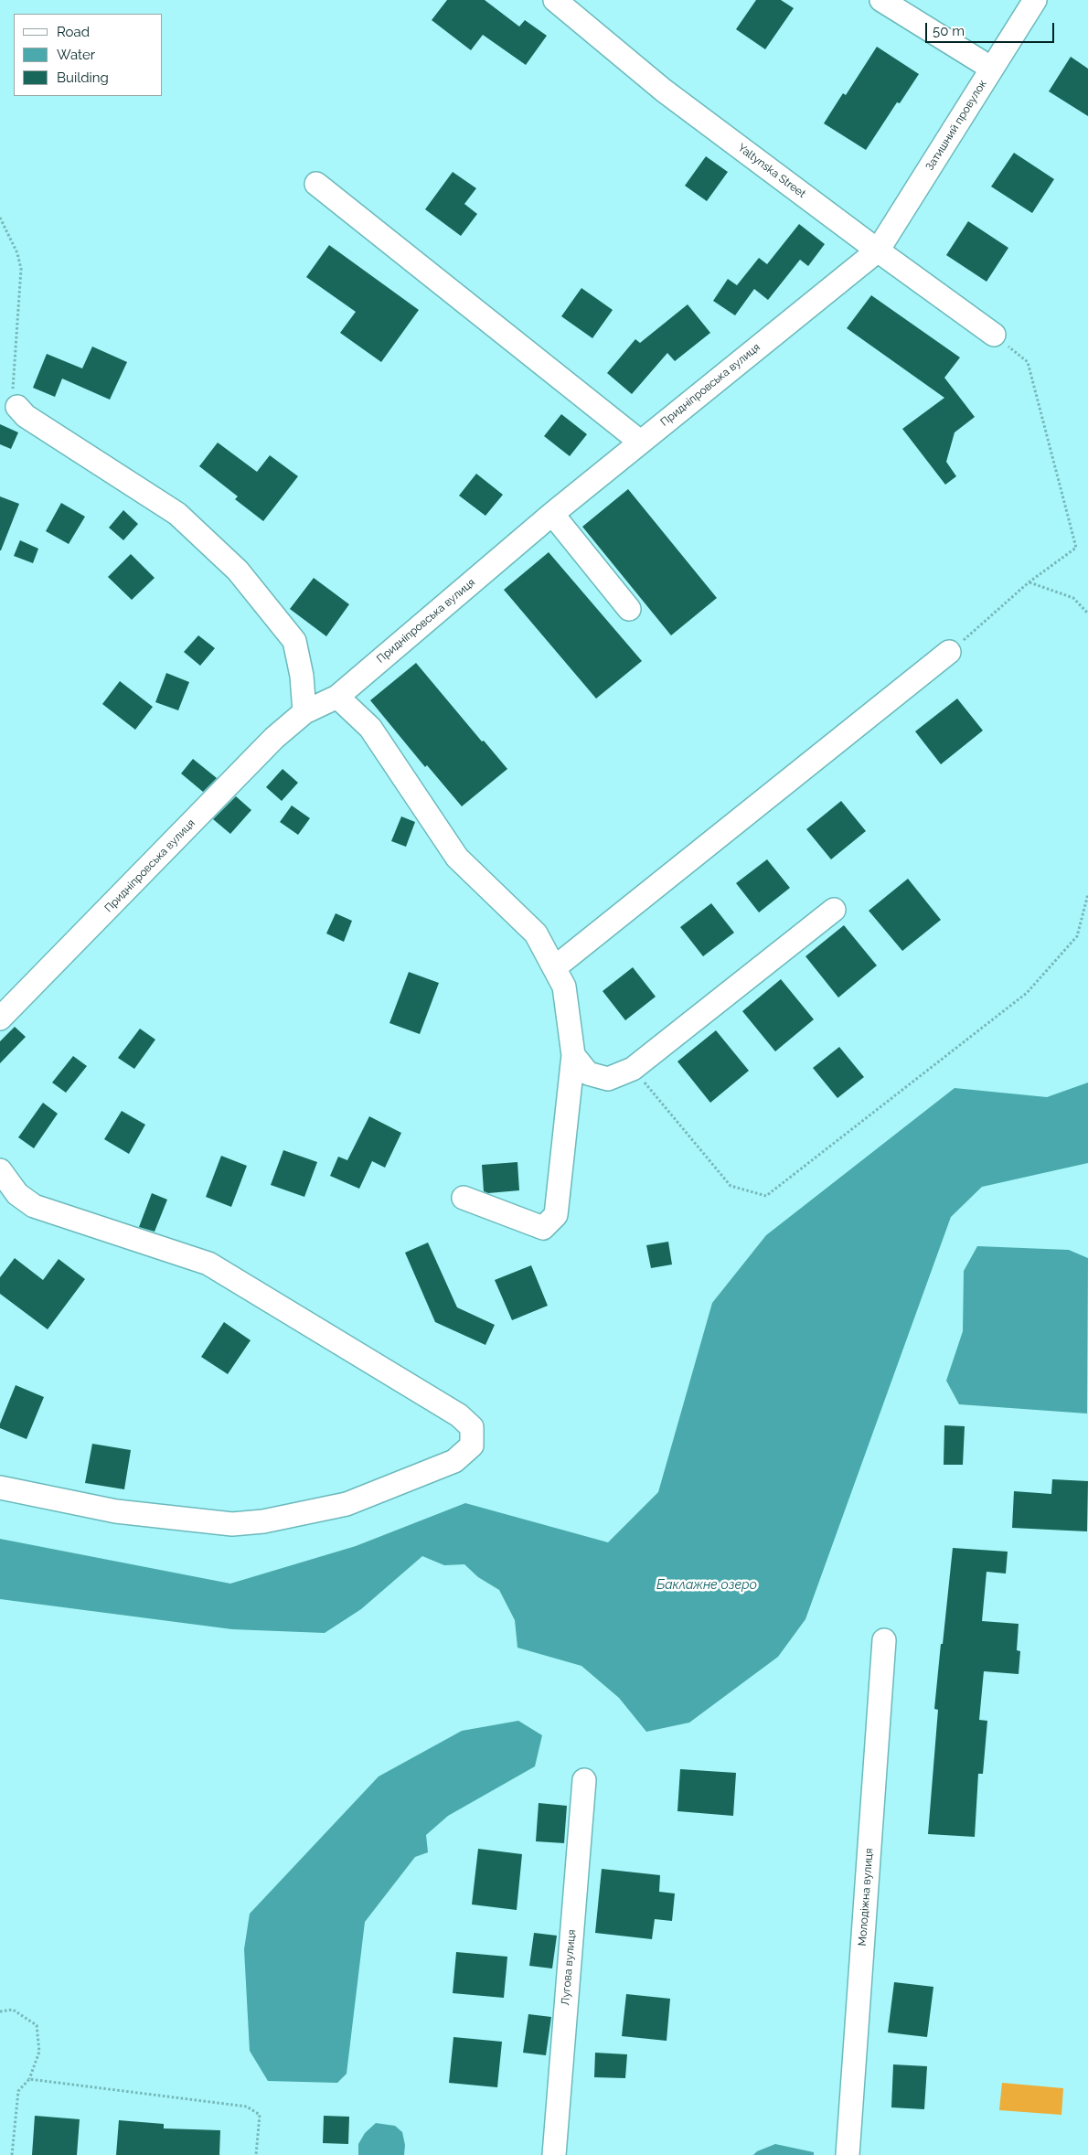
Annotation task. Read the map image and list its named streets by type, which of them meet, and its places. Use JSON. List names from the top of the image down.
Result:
{
  "streets": {
    "street": [
      "Затишний провулок",
      "Yaltynska Street",
      "Придніпровська вулиця",
      "Молодіжна вулиця",
      "Лугова вулиця"
    ]
  },
  "crossings": [
    ["Затишний провулок", "Yaltynska Street"],
    ["Затишний провулок", "Придніпровська вулиця"],
    ["Yaltynska Street", "Придніпровська вулиця"]
  ],
  "water": ["Баклажне озеро"],
  "legend": ["Road", "Water", "Building"],
  "scale_bar": "50 m"
}
